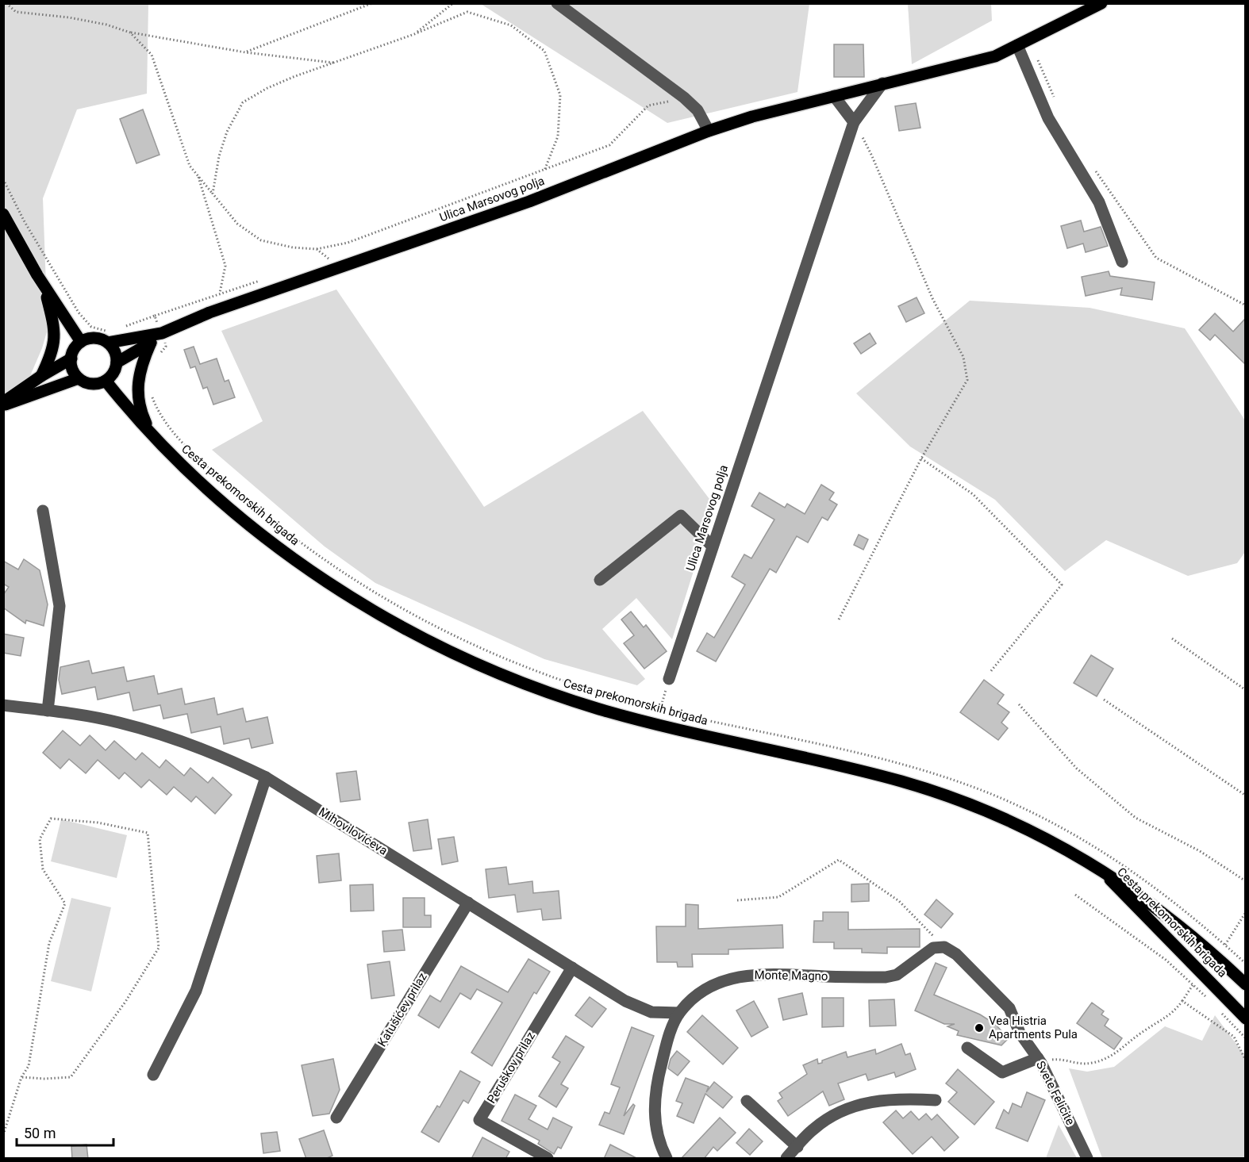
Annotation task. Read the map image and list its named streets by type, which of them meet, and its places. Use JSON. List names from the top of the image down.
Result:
{
  "streets": {
    "main road": ["Ulica Marsovog polja", "Cesta prekomorskih brigada"],
    "street": [
      "Mihovilovićeva",
      "Monte Magno",
      "Katušićev prilaz",
      "Peruškov prilaz",
      "Svete Felicite"
    ]
  },
  "crossings": [
    ["Ulica Marsovog polja", "Cesta prekomorskih brigada"],
    ["Mihovilovićeva", "Monte Magno"],
    ["Mihovilovićeva", "Katušićev prilaz"],
    ["Mihovilovićeva", "Peruškov prilaz"],
    ["Monte Magno", "Svete Felicite"]
  ],
  "places": ["Vea Histria Apartments Pula"],
  "scale_bar": "50 m"
}
